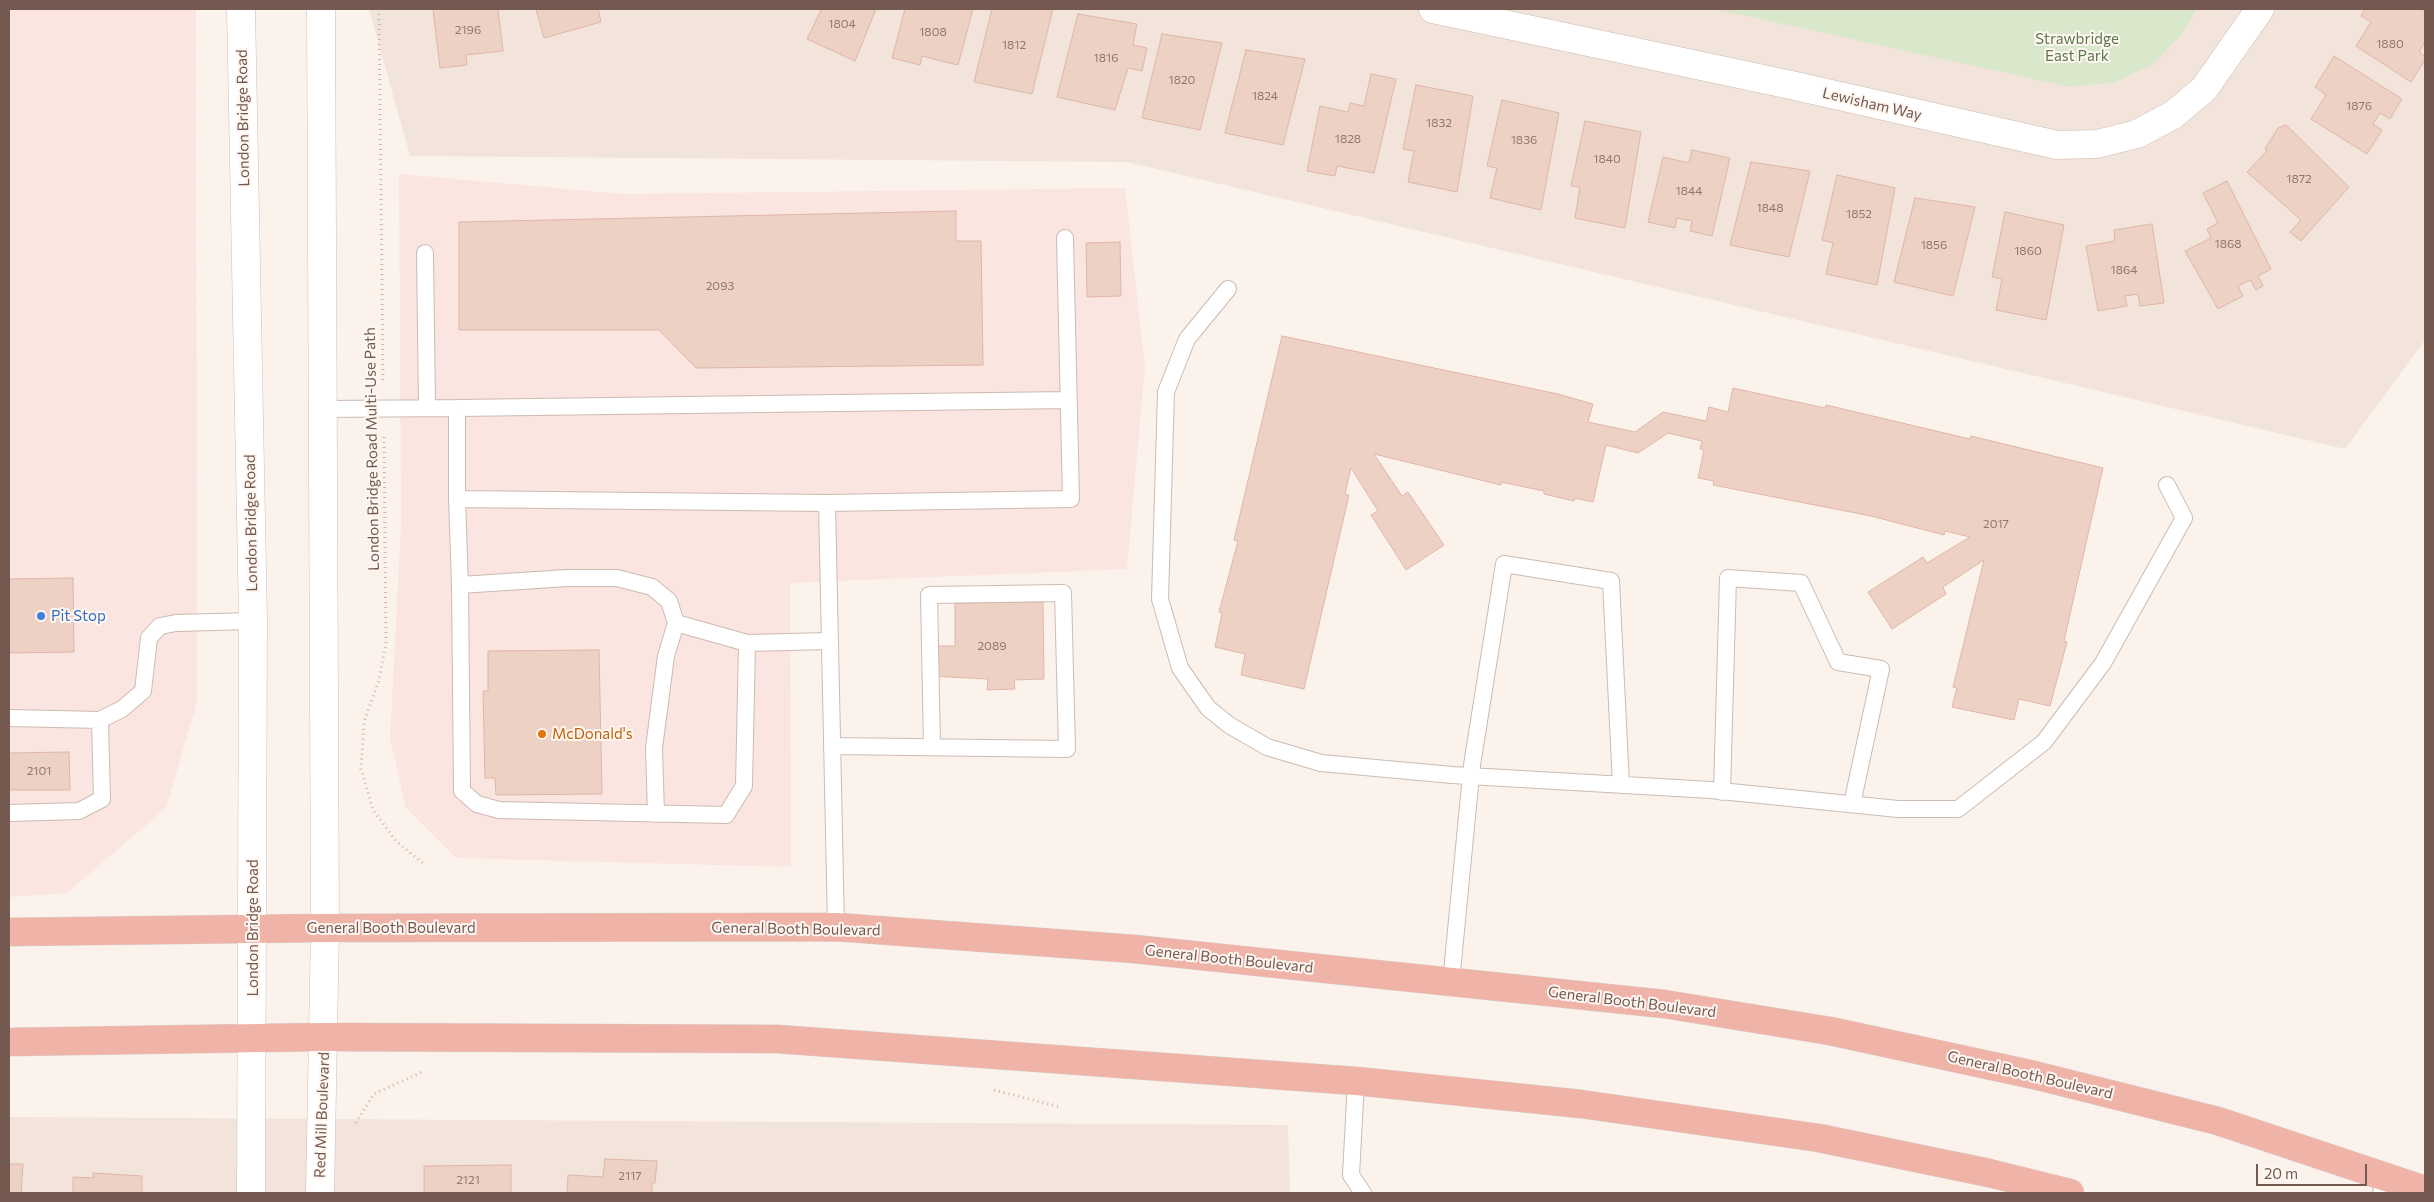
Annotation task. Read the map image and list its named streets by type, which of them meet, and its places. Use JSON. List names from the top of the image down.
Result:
{
  "streets": {
    "highway": ["General Booth Boulevard"],
    "main road": ["Lewisham Way", "London Bridge Road", "Red Mill Boulevard"],
    "path": ["London Bridge Road Multi-Use Path"]
  },
  "crossings": [
    ["London Bridge Road", "General Booth Boulevard"]
  ],
  "parks": ["Strawbridge East Park"],
  "places": ["Pit Stop", "McDonald's"],
  "house_numbers": [
    "1804",
    "2196",
    "1808",
    "1880",
    "1812",
    "1816",
    "1820",
    "1824",
    "1876",
    "1832",
    "1828",
    "1836",
    "1840",
    "1872",
    "1844",
    "1848",
    "1852",
    "1868",
    "1856",
    "1860",
    "1864",
    "2093",
    "2017",
    "2089",
    "2101",
    "2117",
    "2121"
  ],
  "scale_bar": "20 m"
}
